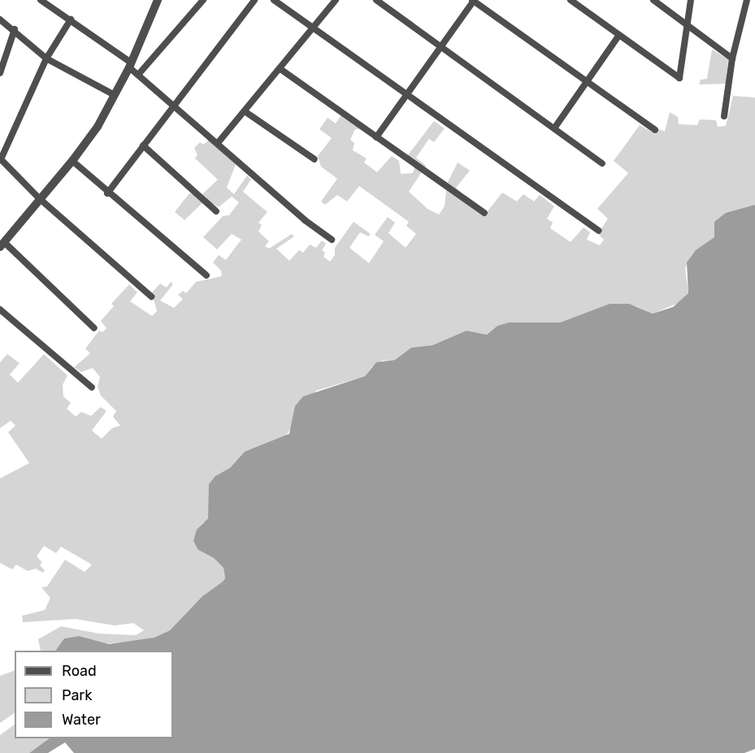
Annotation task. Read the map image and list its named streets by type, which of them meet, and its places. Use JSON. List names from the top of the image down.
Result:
{
  "legend": ["Road", "Park", "Water"]
}
